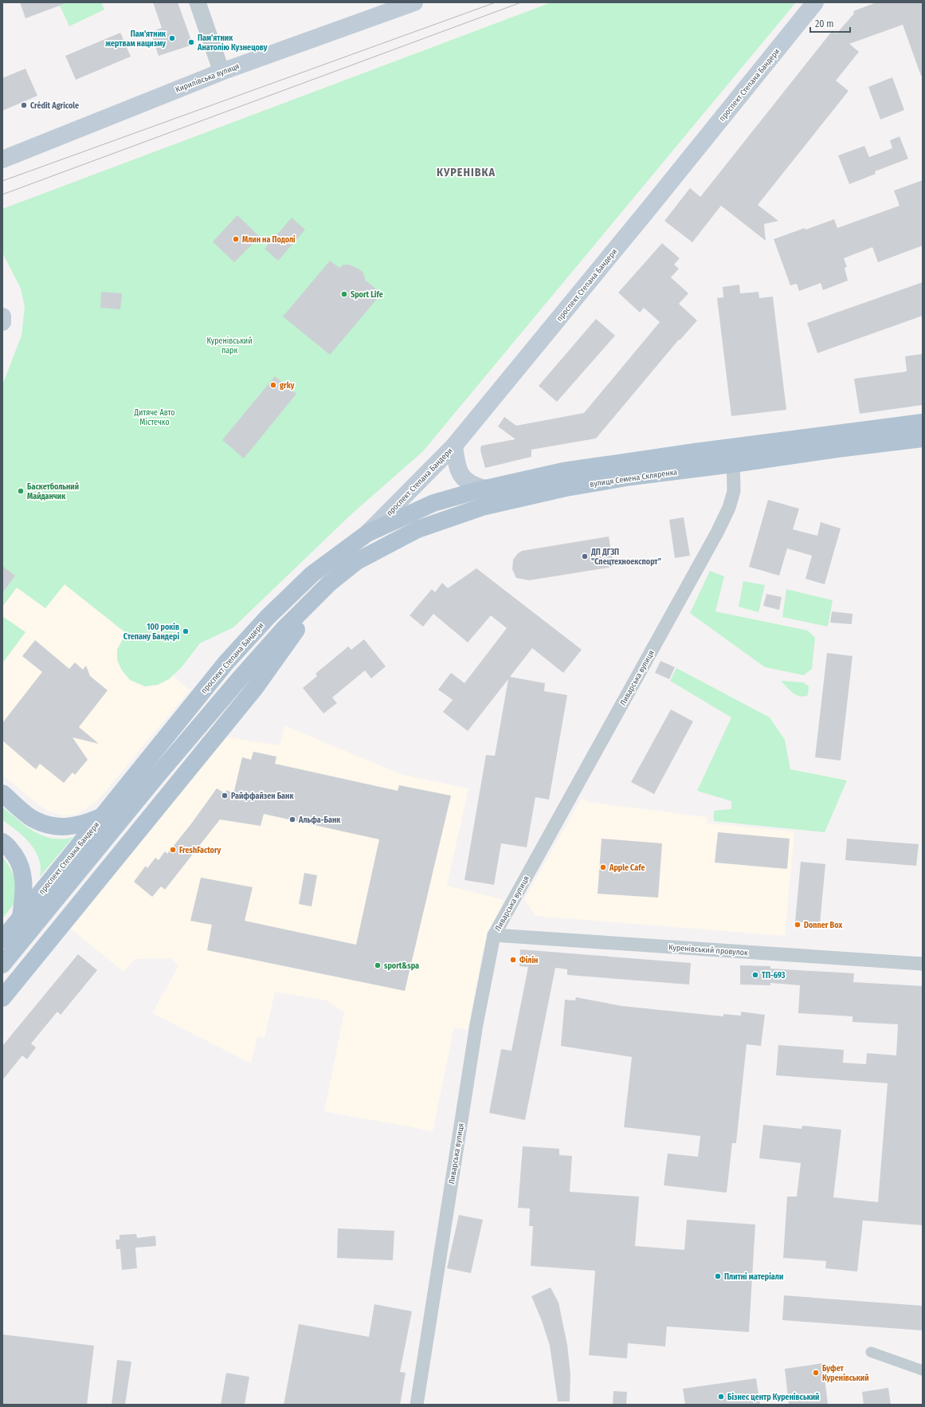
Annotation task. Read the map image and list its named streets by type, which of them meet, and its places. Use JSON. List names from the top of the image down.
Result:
{
  "streets": {
    "main road": ["Кирилівська вулиця", "проспект Степана Бандери", "вулиця Семена Скляренка"],
    "street": ["Ливарська вулиця", "Куренівський провулок"]
  },
  "crossings": [
    ["проспект Степана Бандери", "вулиця Семена Скляренка"],
    ["вулиця Семена Скляренка", "Ливарська вулиця"],
    ["Ливарська вулиця", "Куренівський провулок"]
  ],
  "districts": ["КУРЕНІВКА"],
  "parks": ["Куренівський парк", "Дитяче Авто Містечко"],
  "places": [
    "Пам'ятник жертвам нацизму",
    "Пам'ятник Анатолію Кузнецову",
    "Crédit Agricole",
    "Млин на Подолі",
    "Sport Life",
    "grky",
    "Баскетбольний Майданчик",
    "ДП ДГЗП \"Спецтехноекспорт\"",
    "100 років Степану Бандері",
    "Райффайзен Банк",
    "Альфа-Банк",
    "FreshFactory",
    "Apple Cafe",
    "Donner Box",
    "Філін",
    "sport&spa",
    "ТП-693",
    "Плитні матеріали",
    "Буфет Куренівський",
    "Бізнес центр Куренівський"
  ],
  "scale_bar": "20 m"
}
